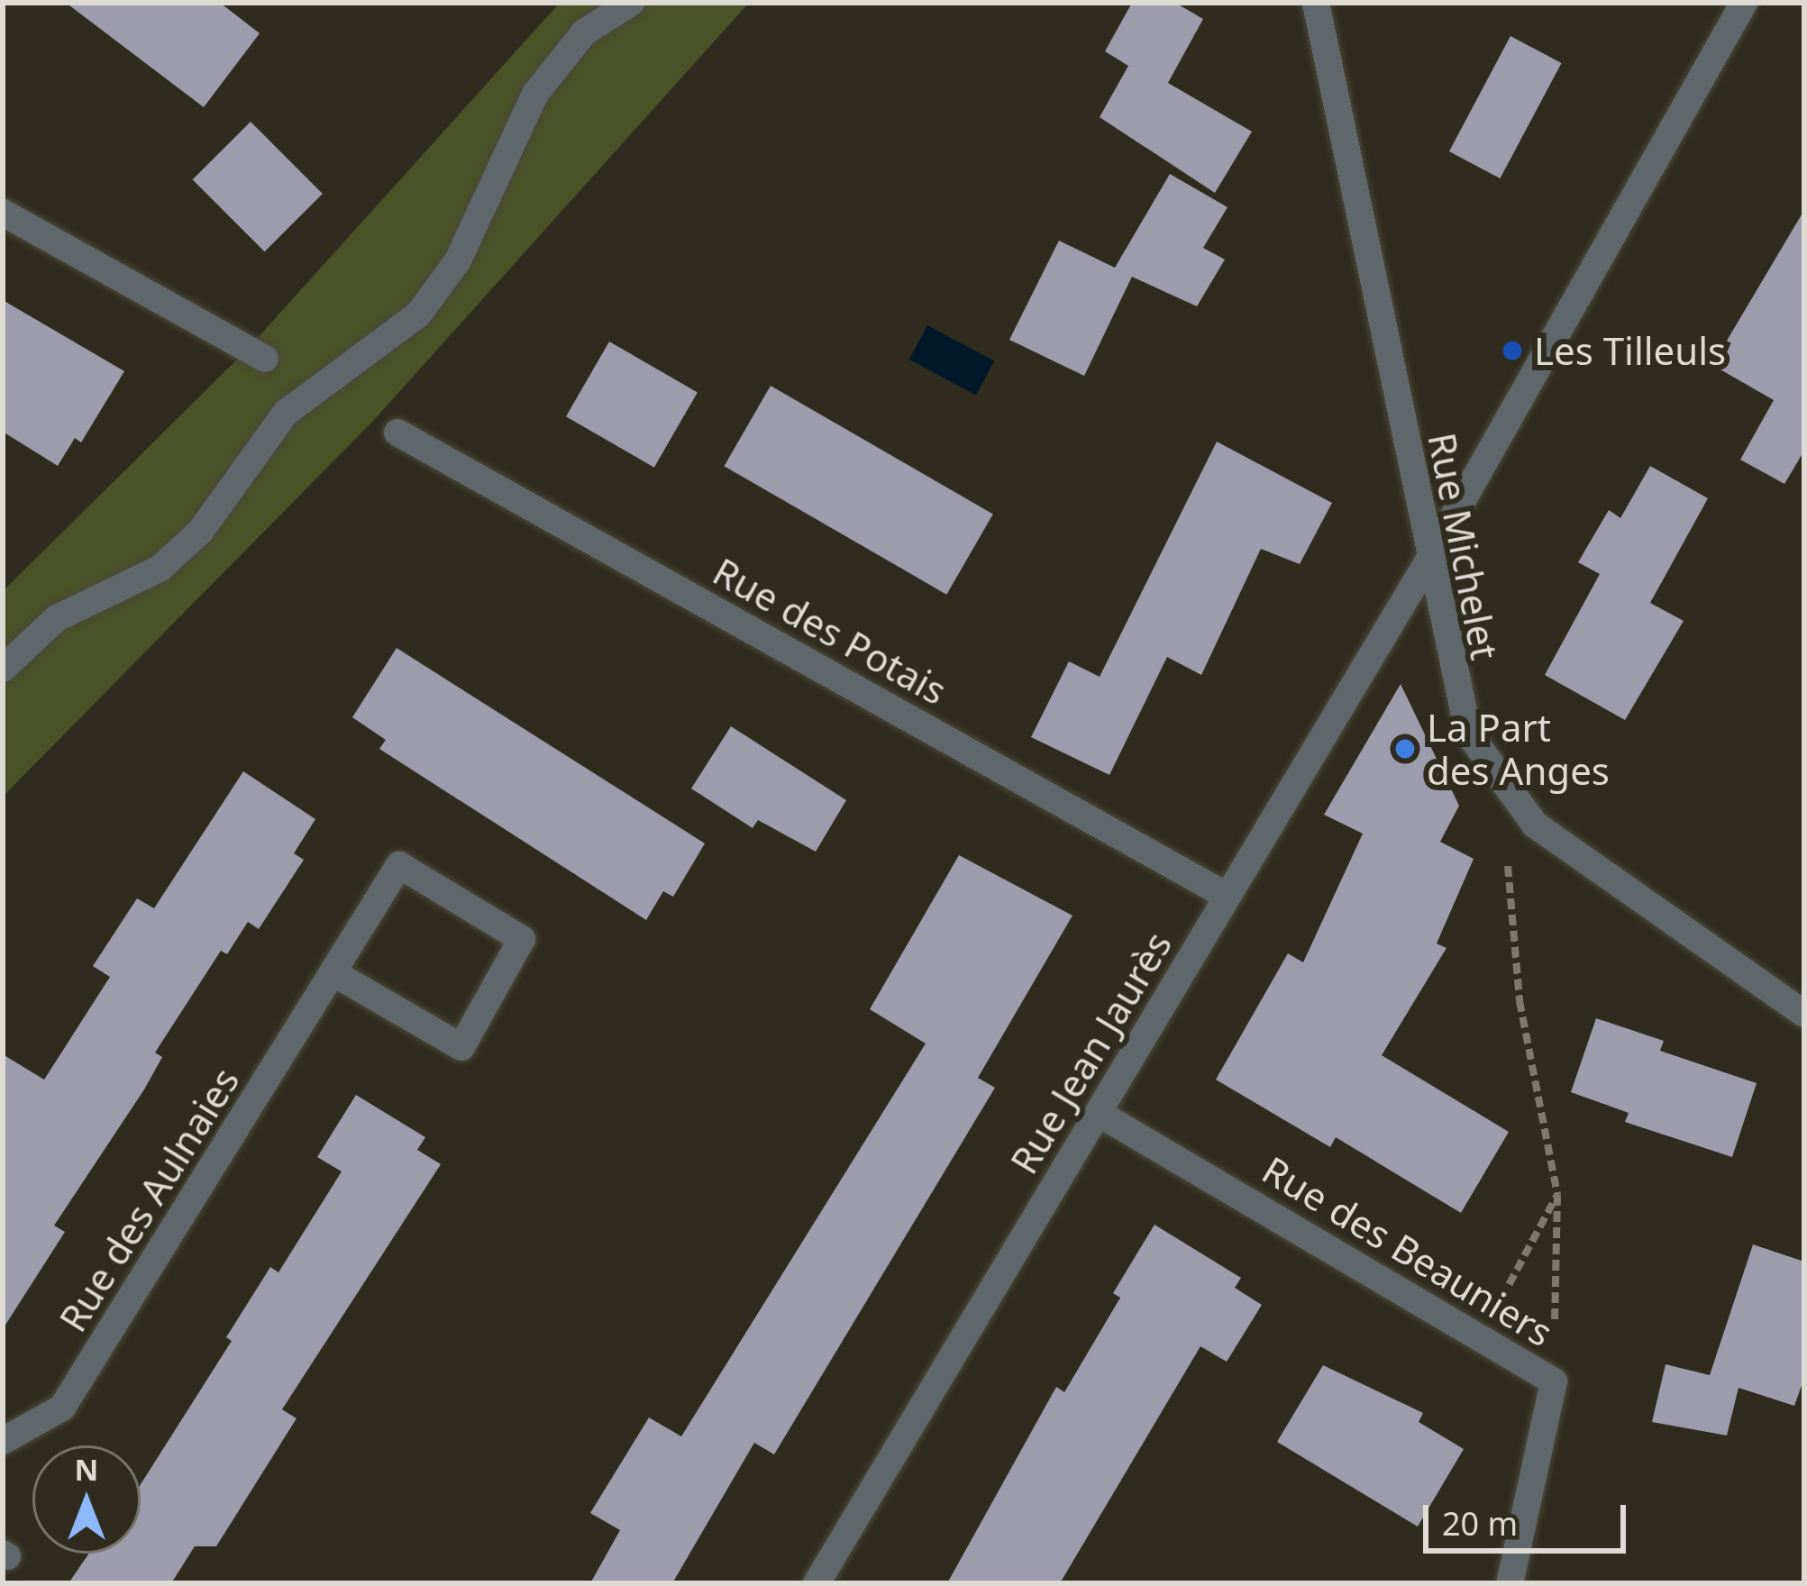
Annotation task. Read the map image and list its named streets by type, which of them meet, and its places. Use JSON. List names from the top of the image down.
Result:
{
  "streets": {
    "street": [
      "Rue Michelet",
      "Rue des Potais",
      "Rue Jean Jaurès",
      "Rue des Aulnaies",
      "Rue des Beauniers"
    ]
  },
  "crossings": [
    ["Rue Michelet", "Rue Jean Jaurès"],
    ["Rue des Potais", "Rue Jean Jaurès"],
    ["Rue Jean Jaurès", "Rue des Beauniers"]
  ],
  "places": ["Les Tilleuls", "La Part des Anges"],
  "scale_bar": "20 m",
  "north": "top"
}
